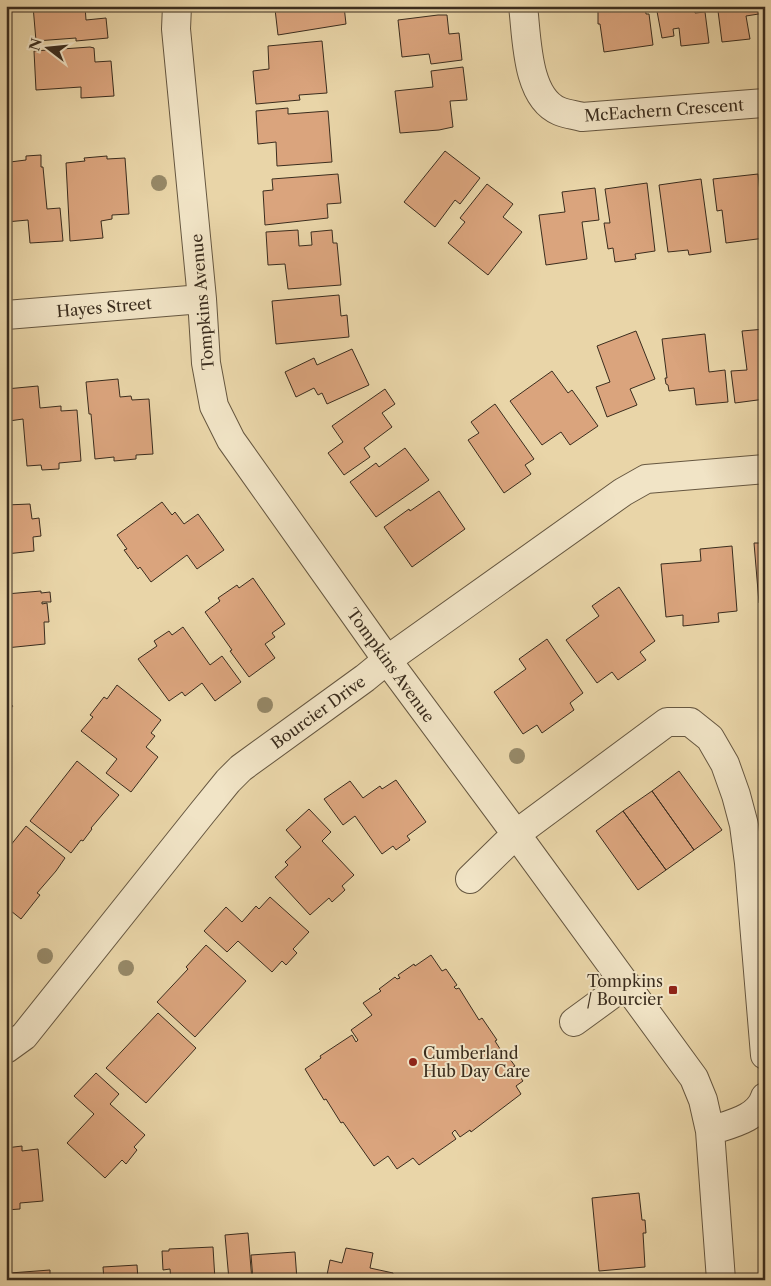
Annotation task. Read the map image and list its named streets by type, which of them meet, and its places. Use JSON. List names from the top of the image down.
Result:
{
  "streets": {
    "street": [
      "McEachern Crescent",
      "Tompkins Avenue",
      "Hayes Street",
      "Bourcier Drive"
    ]
  },
  "crossings": [
    ["Tompkins Avenue", "Hayes Street"],
    ["Tompkins Avenue", "Bourcier Drive"]
  ],
  "places": {
    "transit": ["Tompkins / Bourcier"],
    "other": ["Cumberland Hub Day Care"]
  },
  "north": "left"
}
